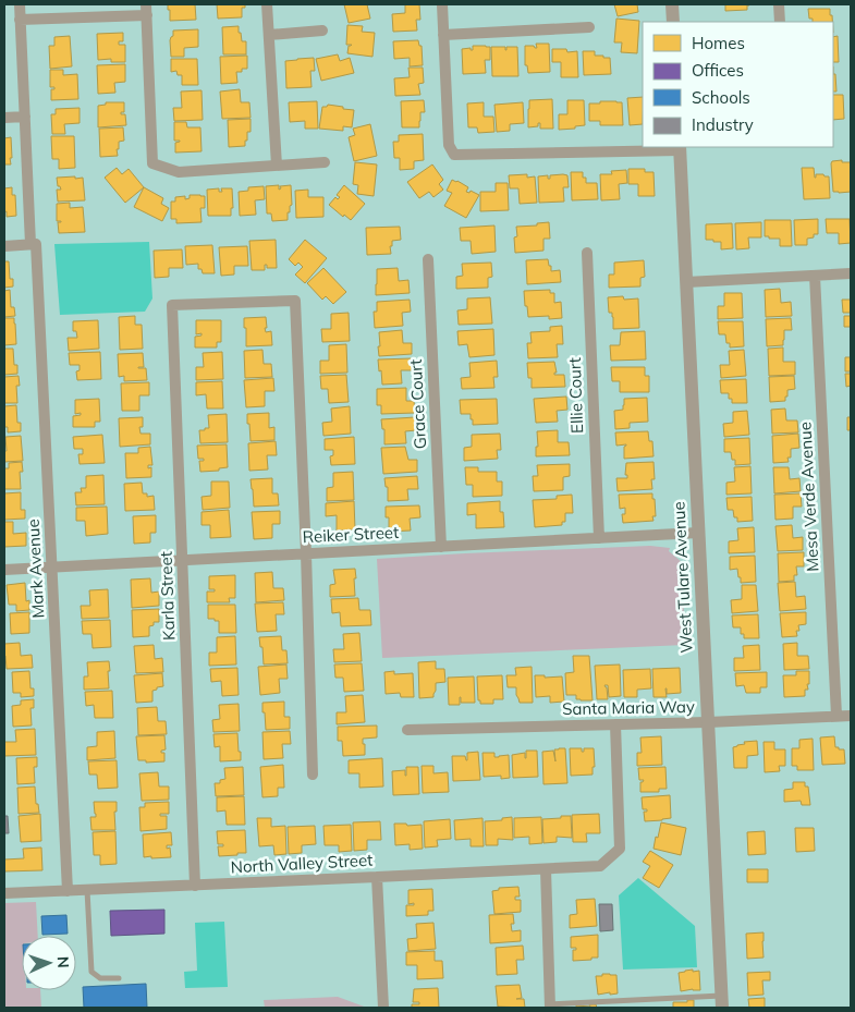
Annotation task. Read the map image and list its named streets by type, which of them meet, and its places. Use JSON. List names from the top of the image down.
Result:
{
  "streets": {
    "street": [
      "Ellie Court",
      "Grace Court",
      "Mesa Verde Avenue",
      "Reiker Street",
      "Mark Avenue",
      "West Tulare Avenue",
      "Karla Street",
      "Santa Maria Way",
      "North Valley Street"
    ]
  },
  "crossings": [
    ["Ellie Court", "Reiker Street"],
    ["Grace Court", "Reiker Street"],
    ["Mesa Verde Avenue", "Santa Maria Way"],
    ["Reiker Street", "Mark Avenue"],
    ["Reiker Street", "West Tulare Avenue"],
    ["Reiker Street", "Karla Street"],
    ["Mark Avenue", "North Valley Street"],
    ["West Tulare Avenue", "Santa Maria Way"],
    ["Karla Street", "North Valley Street"],
    ["Santa Maria Way", "North Valley Street"]
  ],
  "legend": [
    "Homes",
    "Offices",
    "Schools",
    "Industry"
  ],
  "north": "right"
}
